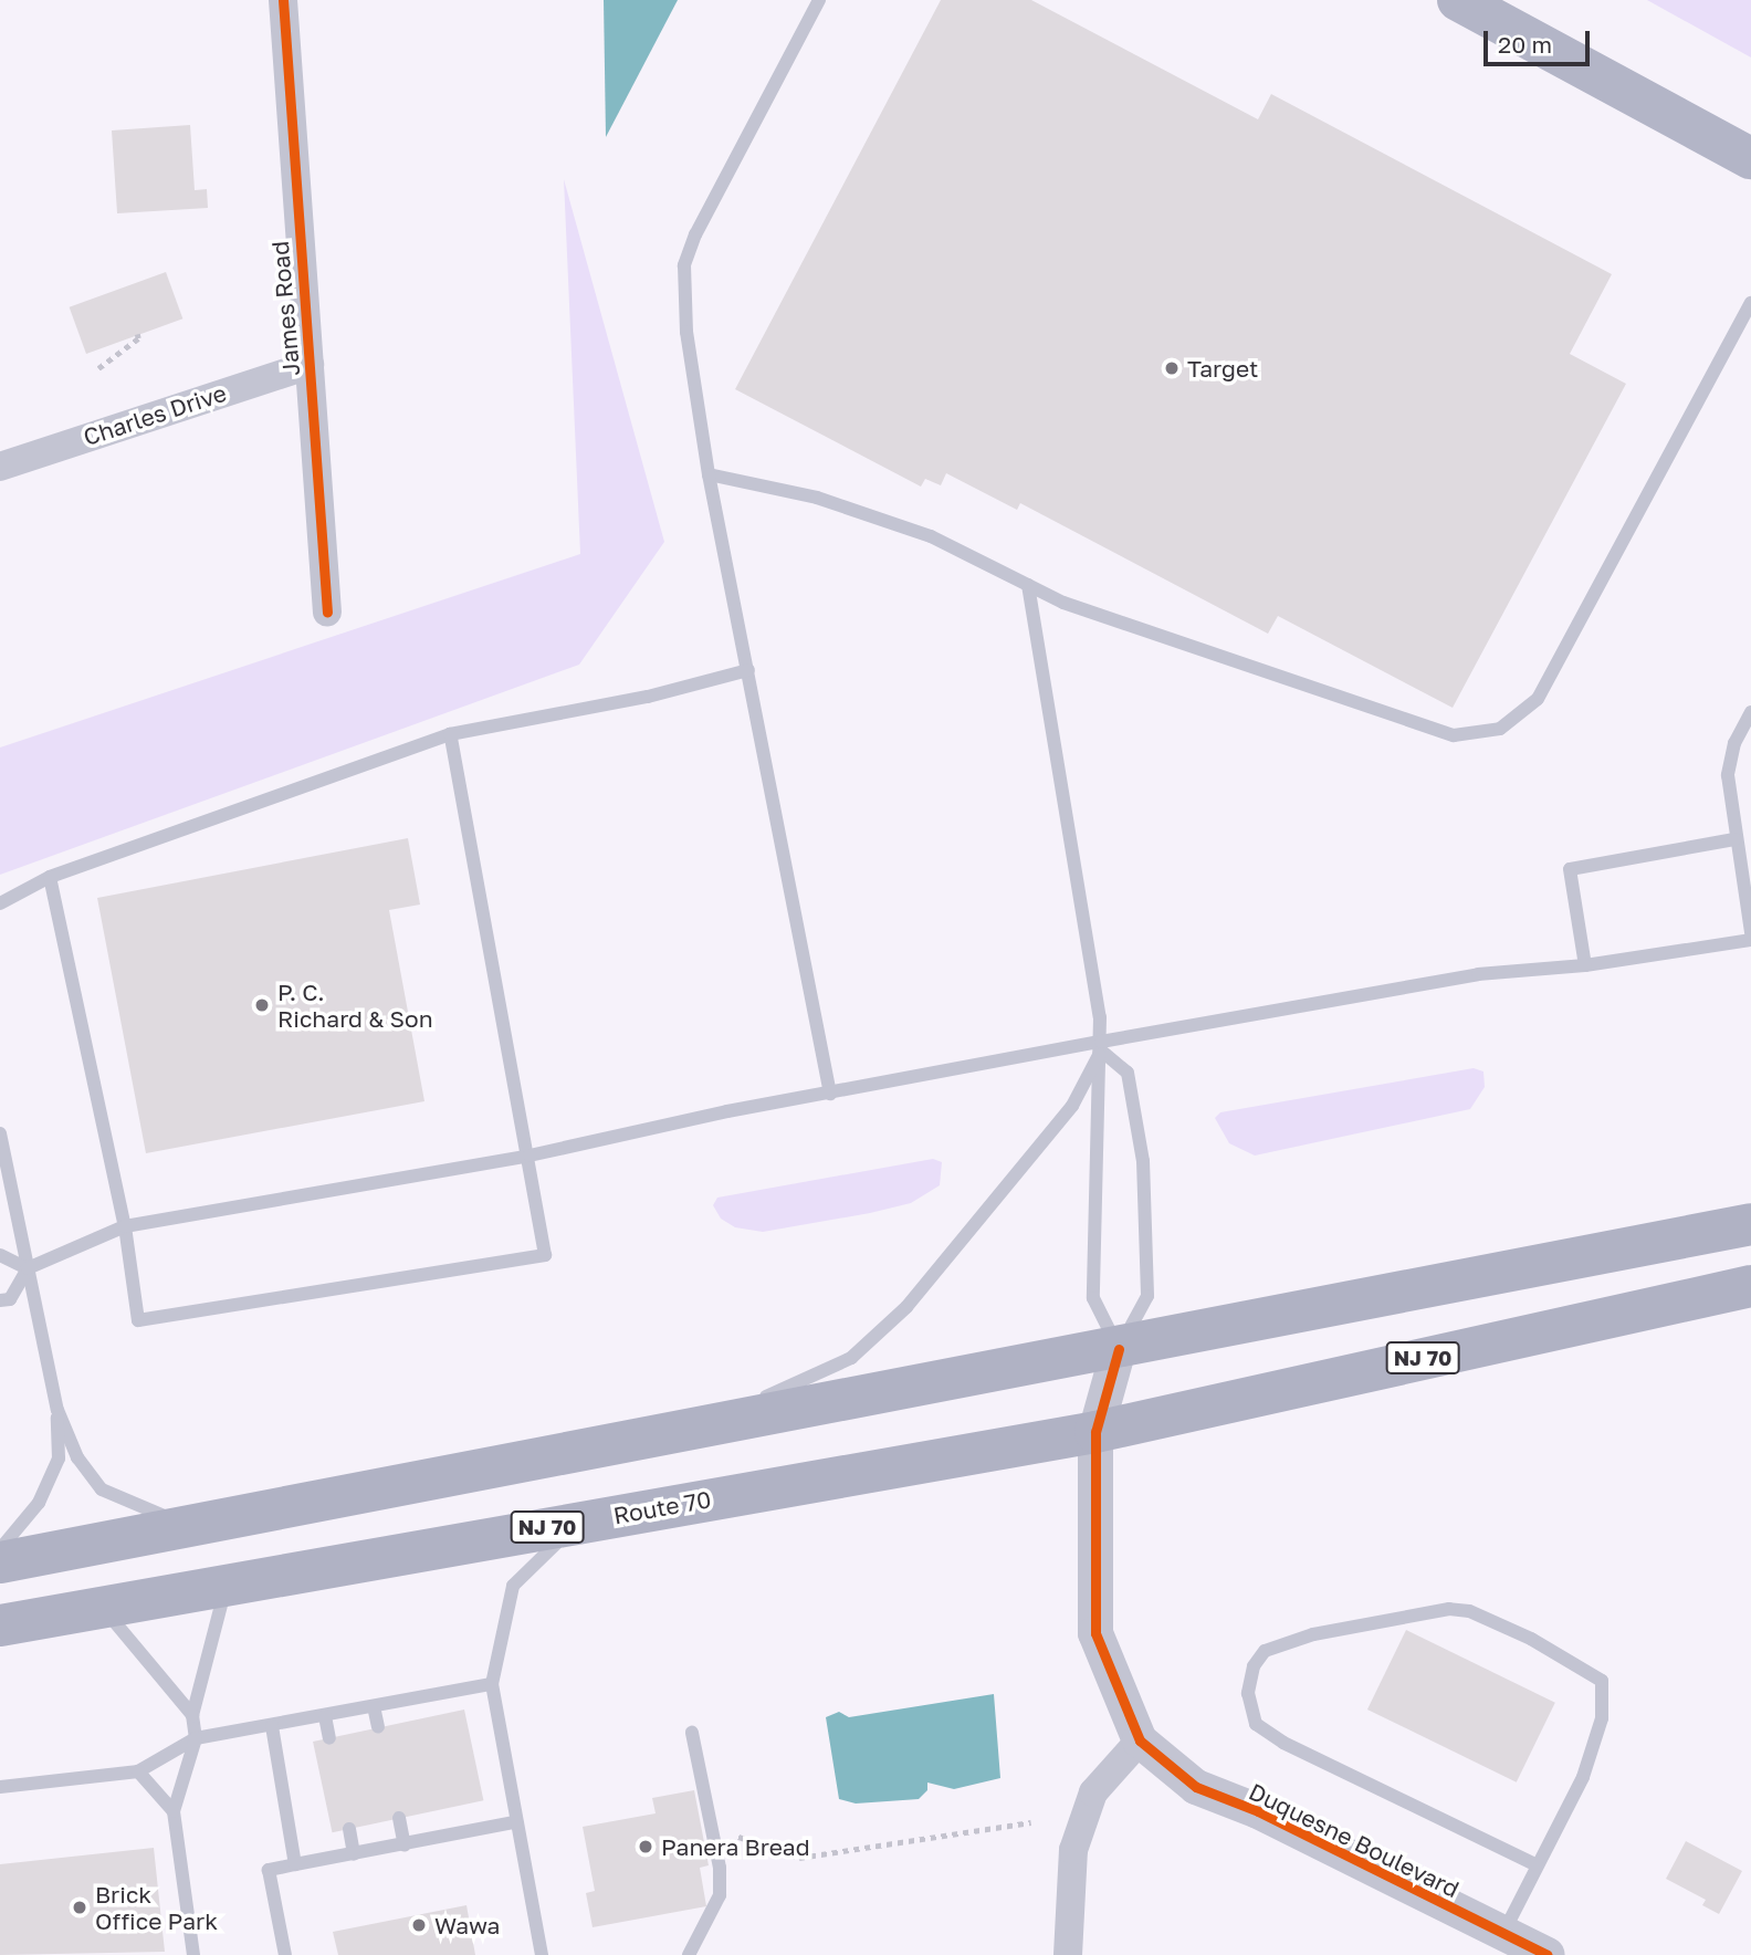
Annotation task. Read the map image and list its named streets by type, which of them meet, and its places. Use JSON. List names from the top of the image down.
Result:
{
  "streets": {
    "highway": ["NJ 70", "Route 70"],
    "street": ["James Road", "Charles Drive", "Duquesne Boulevard"]
  },
  "crossings": [
    ["James Road", "Charles Drive"],
    ["NJ 70", "Route 70"],
    ["NJ 70", "Duquesne Boulevard"],
    ["Route 70", "Duquesne Boulevard"]
  ],
  "places": [
    "Target",
    "P. C. Richard & Son",
    "Panera Bread",
    "Brick Office Park",
    "Wawa"
  ],
  "scale_bar": "20 m"
}
